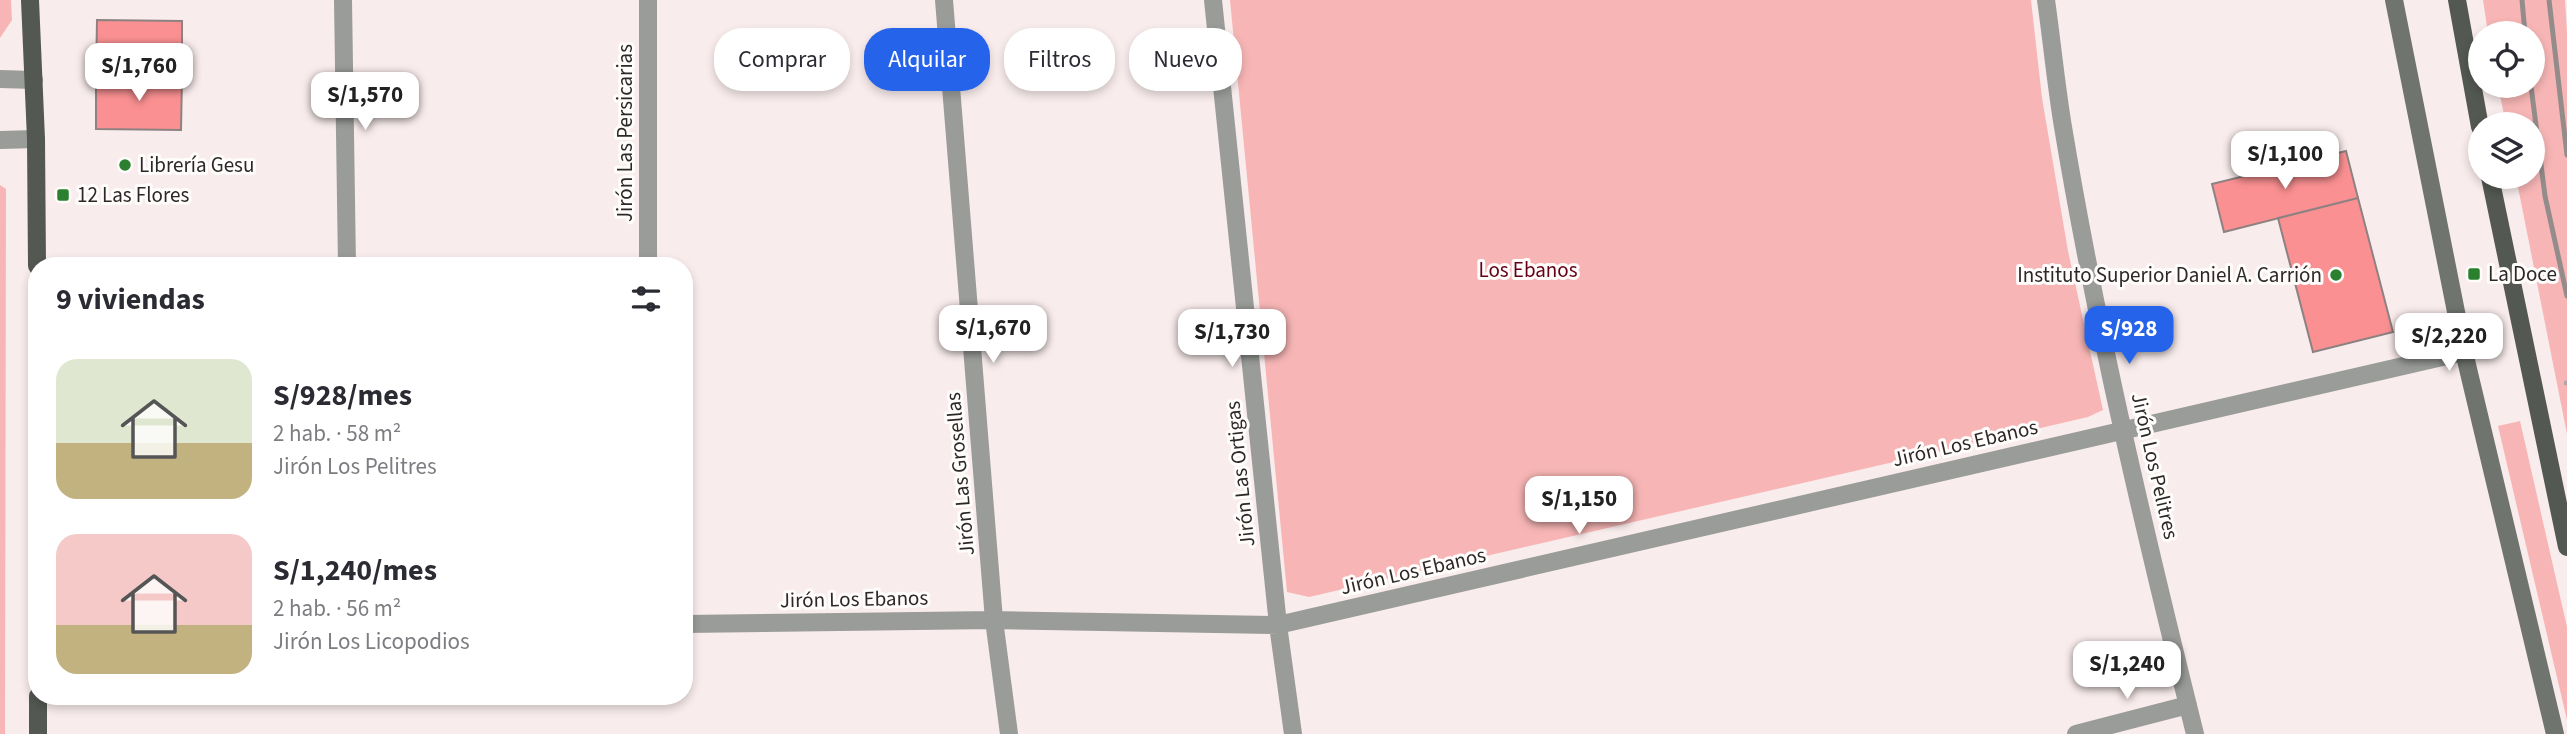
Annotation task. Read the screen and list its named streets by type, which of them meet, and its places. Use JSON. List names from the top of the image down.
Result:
{
  "streets": {
    "street": [
      "Jirón Las Persicarias",
      "Jirón Los Ebanos",
      "Jirón Los Pelitres",
      "Jirón Las Grosellas",
      "Jirón Las Ortigas"
    ]
  },
  "crossings": [
    ["Jirón Los Ebanos", "Jirón Los Pelitres"],
    ["Jirón Los Ebanos", "Jirón Las Grosellas"],
    ["Jirón Los Ebanos", "Jirón Las Ortigas"]
  ],
  "parks": ["Los Ebanos"],
  "places": {
    "other": ["Librería Gesu", "Instituto Superior Daniel A. Carrión"],
    "transit": ["12 Las Flores", "La Doce"]
  },
  "page": {
    "chip": [
      "Comprar",
      "Alquilar",
      "Filtros",
      "Nuevo"
    ],
    "price": [
      "S/1,760",
      "S/1,570",
      "S/1,100",
      "S/1,670",
      "S/928",
      "S/1,730",
      "S/2,220",
      "S/1,150",
      "S/1,240"
    ],
    "heading": "9 viviendas",
    "list": [
      {
        "name": "S/928/mes",
        "note": "2 hab. · 58 m² · Jirón Los Pelitres"
      },
      {
        "name": "S/1,240/mes",
        "note": "2 hab. · 56 m² · Jirón Los Licopodios"
      }
    ]
  }
}
